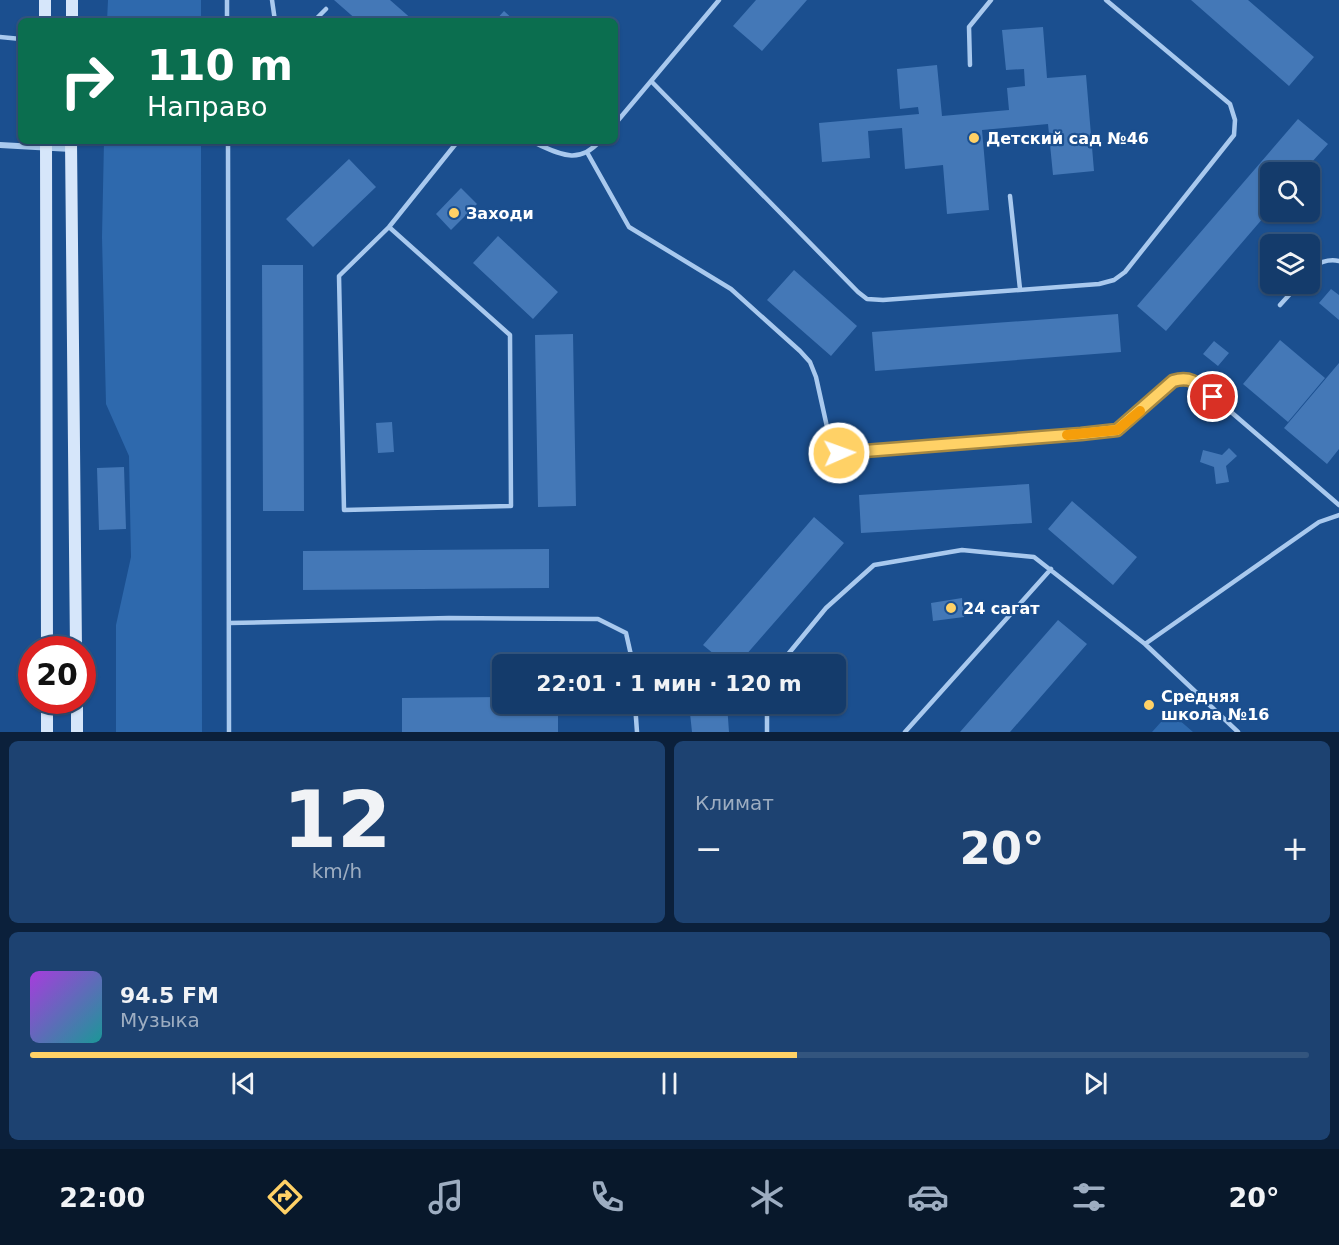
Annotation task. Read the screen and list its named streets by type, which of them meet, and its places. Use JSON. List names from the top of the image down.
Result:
{
  "places": [
    "Детский сад №46",
    "Заходи",
    "24 сагат",
    "Средняя школа №16"
  ],
  "page": {
    "turn": ["110 m", "Направо"],
    "limit": "20",
    "trip": "22:01 · 1 мин · 120 m",
    "tile": [
      ["12", "km/h"],
      "Климат"
    ],
    "heat": ["−", "20°", "+"],
    "song": ["94.5 FM", "Музыка"],
    "tabs": ["22:00", "20°"]
  }
}
